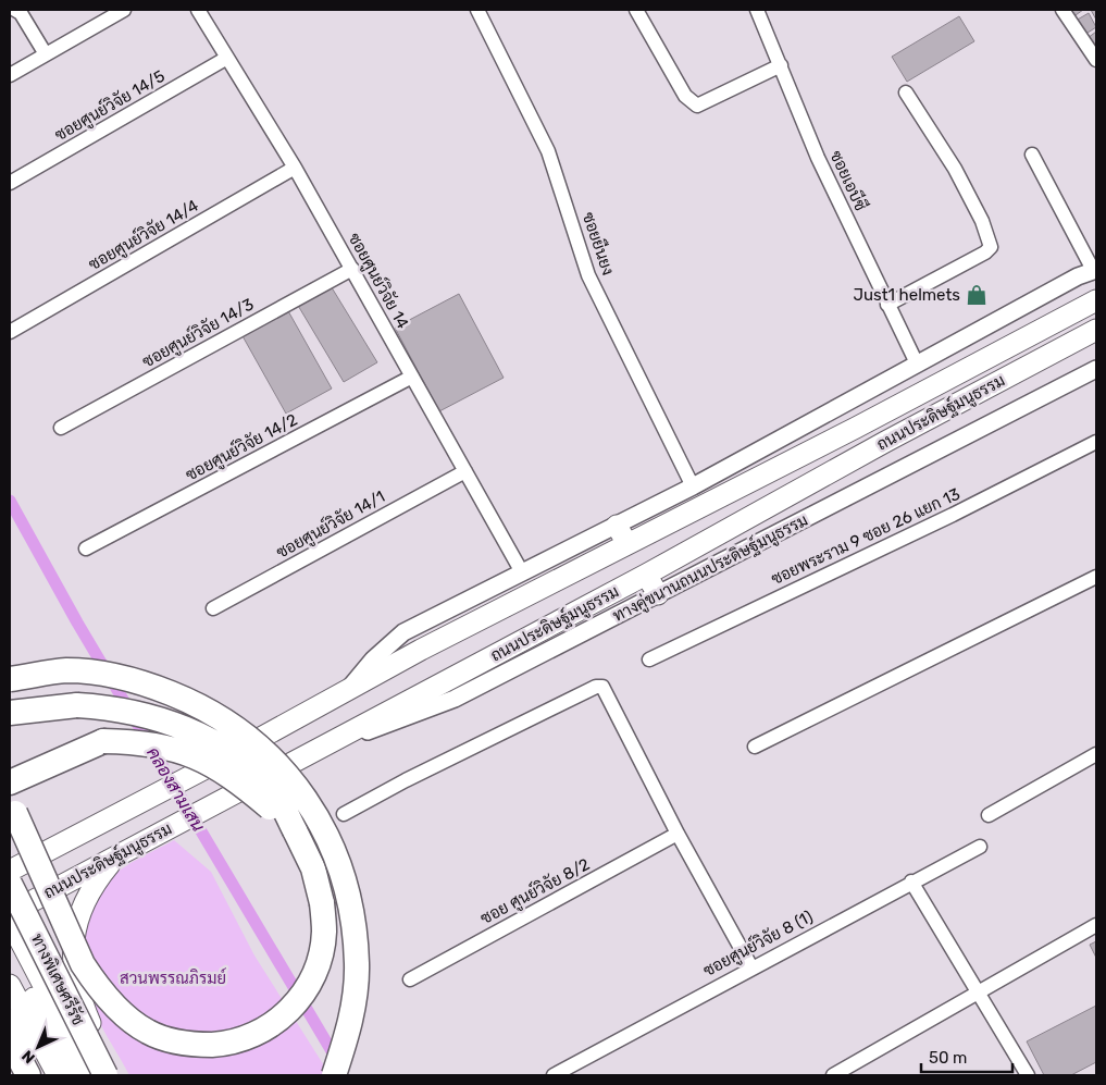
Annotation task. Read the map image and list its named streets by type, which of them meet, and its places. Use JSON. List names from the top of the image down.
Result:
{
  "streets": {
    "highway": ["ทางพิเศษศรีรัช"],
    "main road": ["ถนนประดิษฐ์มนูธรรม"],
    "street": [
      "ซอยศูนย์วิจัย 14/5",
      "ซอยเอบีซี",
      "ซอยศูนย์วิจัย 14/4",
      "ซอยยืนยง",
      "ซอยศูนย์วิจัย 14",
      "ซอยศูนย์วิจัย 14/3",
      "ซอยศูนย์วิจัย 14/2",
      "ซอยศูนย์วิจัย 14/1",
      "ซอยพระราม 9 ซอย 26 แยก 13",
      "ทางคู่ขนานถนนประดิษฐ์มนูธรรม",
      "ซอย ศูนย์วิจัย 8/2",
      "ซอยศูนย์วิจัย 8 (1)"
    ]
  },
  "crossings": [
    ["ซอยศูนย์วิจัย 14/5", "ซอยศูนย์วิจัย 14"],
    ["ซอยศูนย์วิจัย 14/4", "ซอยศูนย์วิจัย 14"],
    ["ซอยศูนย์วิจัย 14", "ซอยศูนย์วิจัย 14/3"],
    ["ซอยศูนย์วิจัย 14", "ซอยศูนย์วิจัย 14/2"],
    ["ซอยศูนย์วิจัย 14", "ซอยศูนย์วิจัย 14/1"],
    ["ถนนประดิษฐ์มนูธรรม", "ทางคู่ขนานถนนประดิษฐ์มนูธรรม"],
    ["ถนนประดิษฐ์มนูธรรม", "ทางพิเศษศรีรัช"]
  ],
  "water": ["คลองสามเสน"],
  "parks": ["สวนพรรณภิรมย์"],
  "places": {
    "shop": ["Just1 helmets"]
  },
  "scale_bar": "50 m",
  "north": "bottom left"
}
